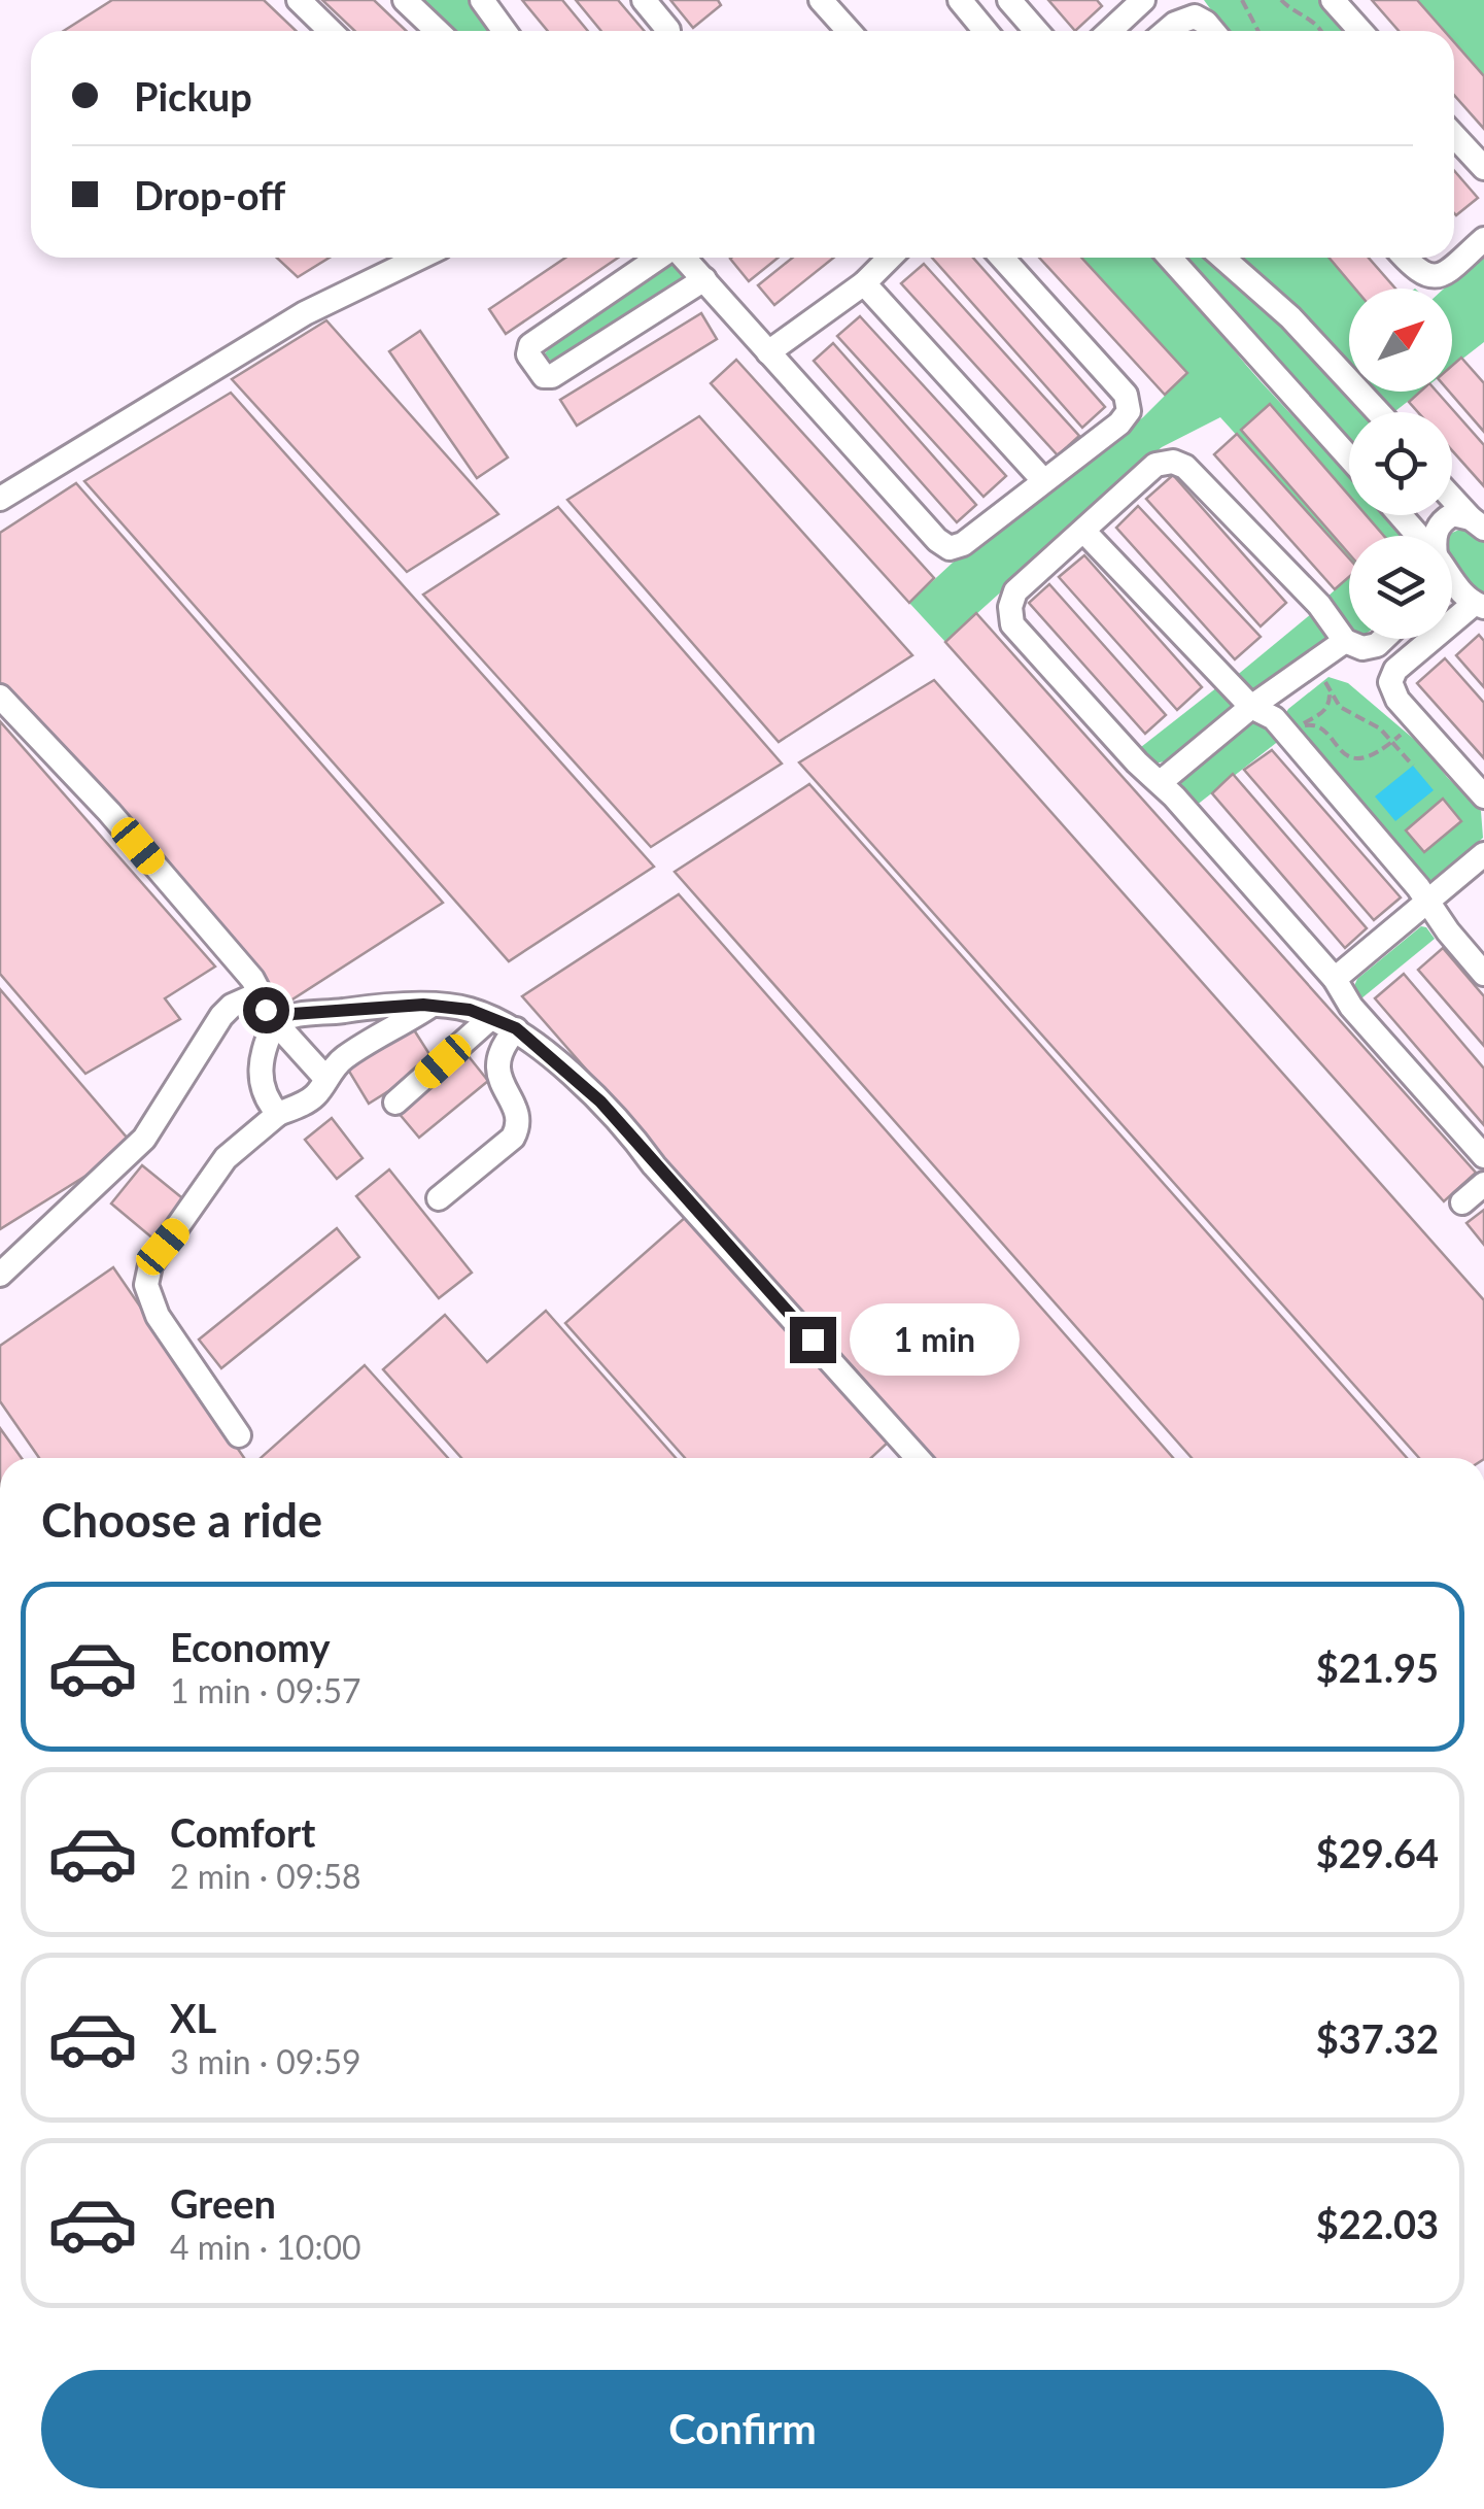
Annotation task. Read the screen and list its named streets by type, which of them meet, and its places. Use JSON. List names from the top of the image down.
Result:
{
  "north": "top right",
  "page": {
    "banner": ["Pickup", "Drop-off"],
    "bubble": "1 min",
    "heading": "Choose a ride",
    "list": [
      {
        "name": "Economy",
        "note": "1 min · 09:57",
        "value": "$21.95"
      },
      {
        "name": "Comfort",
        "note": "2 min · 09:58",
        "value": "$29.64"
      },
      {
        "name": "XL",
        "note": "3 min · 09:59",
        "value": "$37.32"
      },
      {
        "name": "Green",
        "note": "4 min · 10:00",
        "value": "$22.03"
      }
    ],
    "buttons": "Confirm"
  }
}
